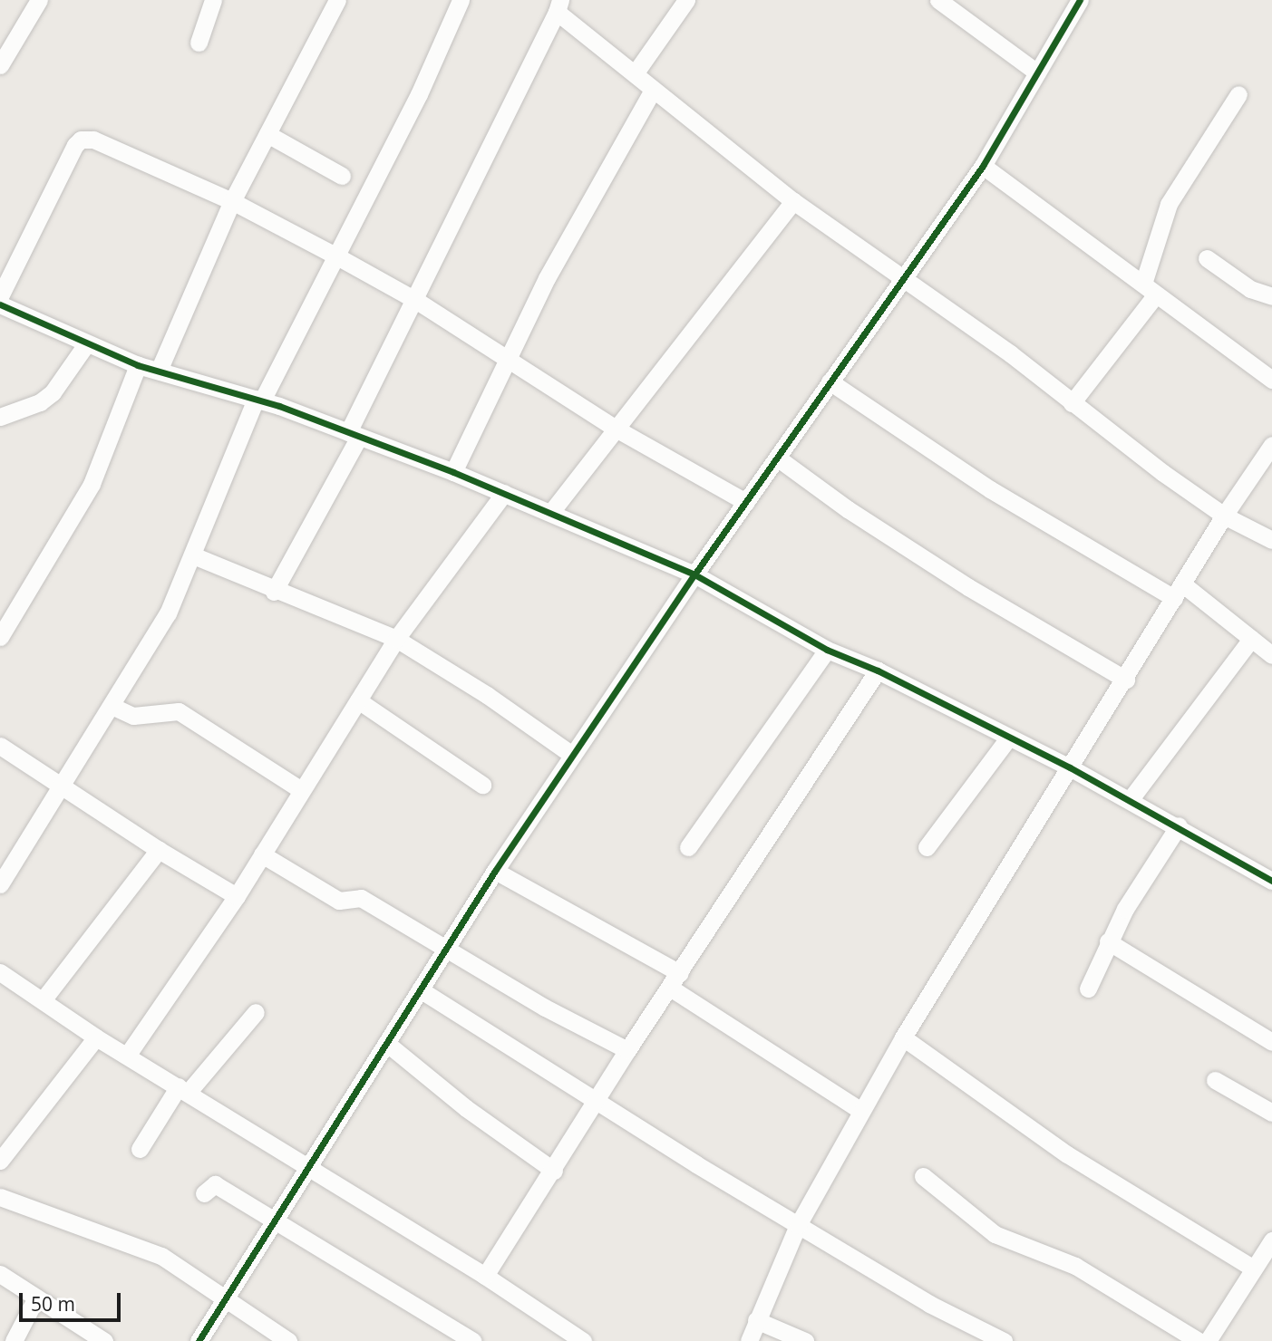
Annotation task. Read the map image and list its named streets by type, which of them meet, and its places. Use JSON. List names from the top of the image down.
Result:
{
  "scale_bar": "50 m"
}
